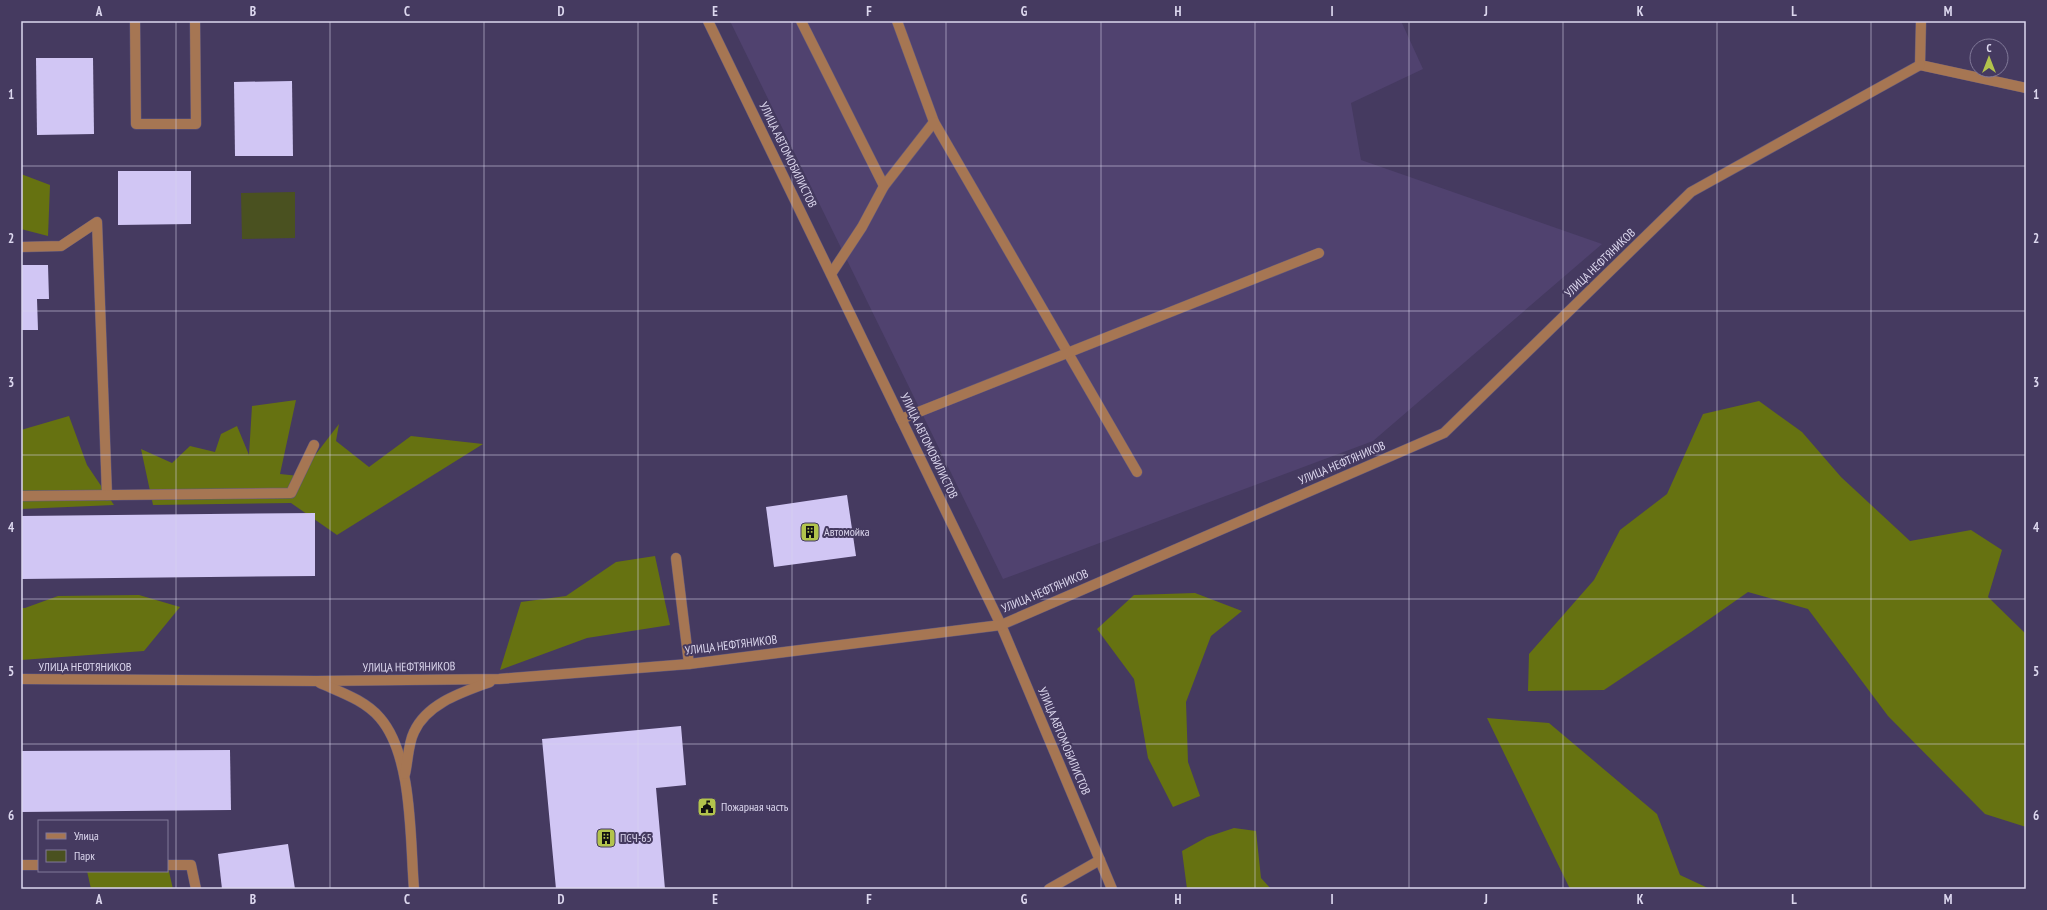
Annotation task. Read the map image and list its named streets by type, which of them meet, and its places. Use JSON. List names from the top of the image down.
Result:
{
  "streets": {
    "street": ["УЛИЦА АВТОМОБИЛИСТОВ", "УЛИЦА НЕФТЯНИКОВ"]
  },
  "crossings": [
    ["УЛИЦА АВТОМОБИЛИСТОВ", "УЛИЦА НЕФТЯНИКОВ"]
  ],
  "places": {
    "building": ["Автомойка", "ПСЧ-65"],
    "public building": ["Пожарная часть"]
  },
  "legend": ["Улица", "Парк"],
  "north": "top",
  "grid": {
    "columns": [
      "A",
      "B",
      "C",
      "D",
      "E",
      "F",
      "G",
      "H",
      "I",
      "J",
      "K",
      "L",
      "M"
    ],
    "rows": [
      "1",
      "2",
      "3",
      "4",
      "5",
      "6"
    ]
  }
}
